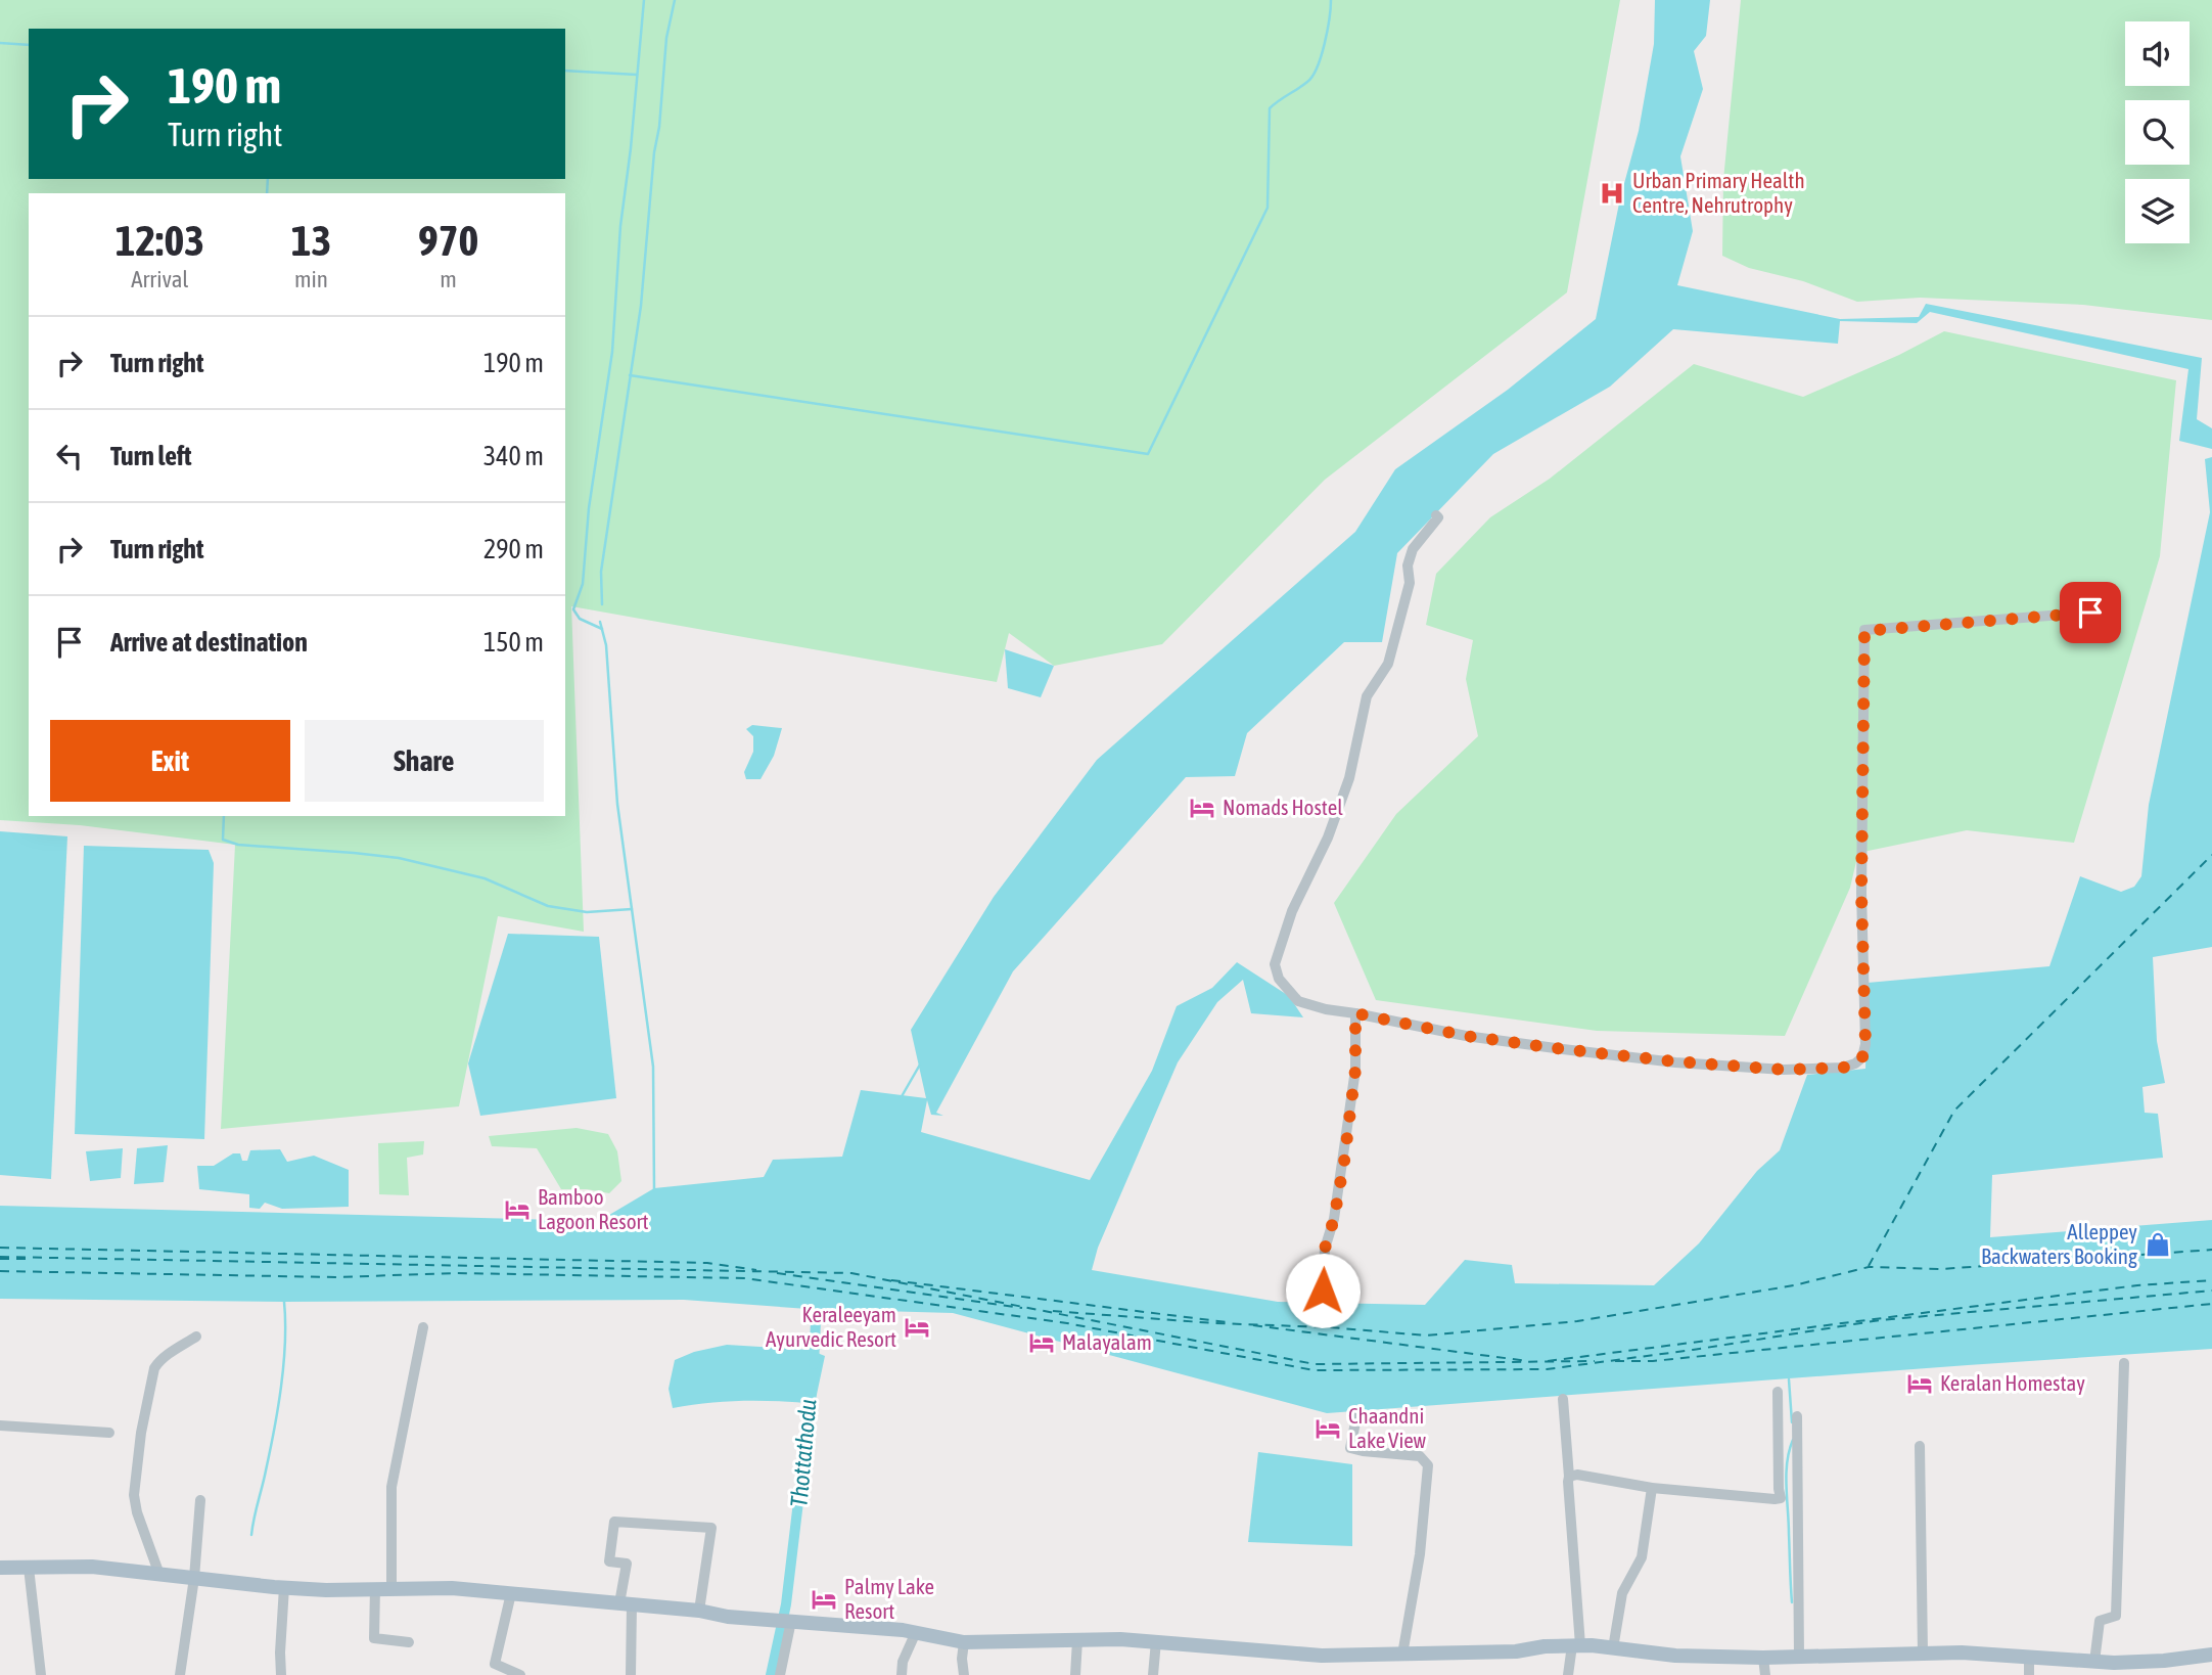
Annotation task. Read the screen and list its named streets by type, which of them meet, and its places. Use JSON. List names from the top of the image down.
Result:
{
  "water": ["Thottathodu"],
  "places": {
    "hospital": ["Urban Primary Health Centre, Nehrutrophy"],
    "hotel": [
      "Nomads Hostel",
      "Bamboo Lagoon Resort",
      "Keraleeyam Ayurvedic Resort",
      "Malayalam",
      "Keralan Homestay",
      "Chaandni Lake View",
      "Palmy Lake Resort"
    ],
    "shop": ["Alleppey Backwaters Booking"]
  },
  "page": {
    "turn": ["190 m", "Turn right"],
    "eta": [
      "12:03",
      "Arrival",
      "13",
      "min",
      "970",
      "m"
    ],
    "list": [
      {
        "name": "Turn right",
        "value": "190 m"
      },
      {
        "name": "Turn left",
        "value": "340 m"
      },
      {
        "name": "Turn right",
        "value": "290 m"
      },
      {
        "name": "Arrive at destination",
        "value": "150 m"
      }
    ],
    "buttons": ["Exit", "Share"]
  }
}
